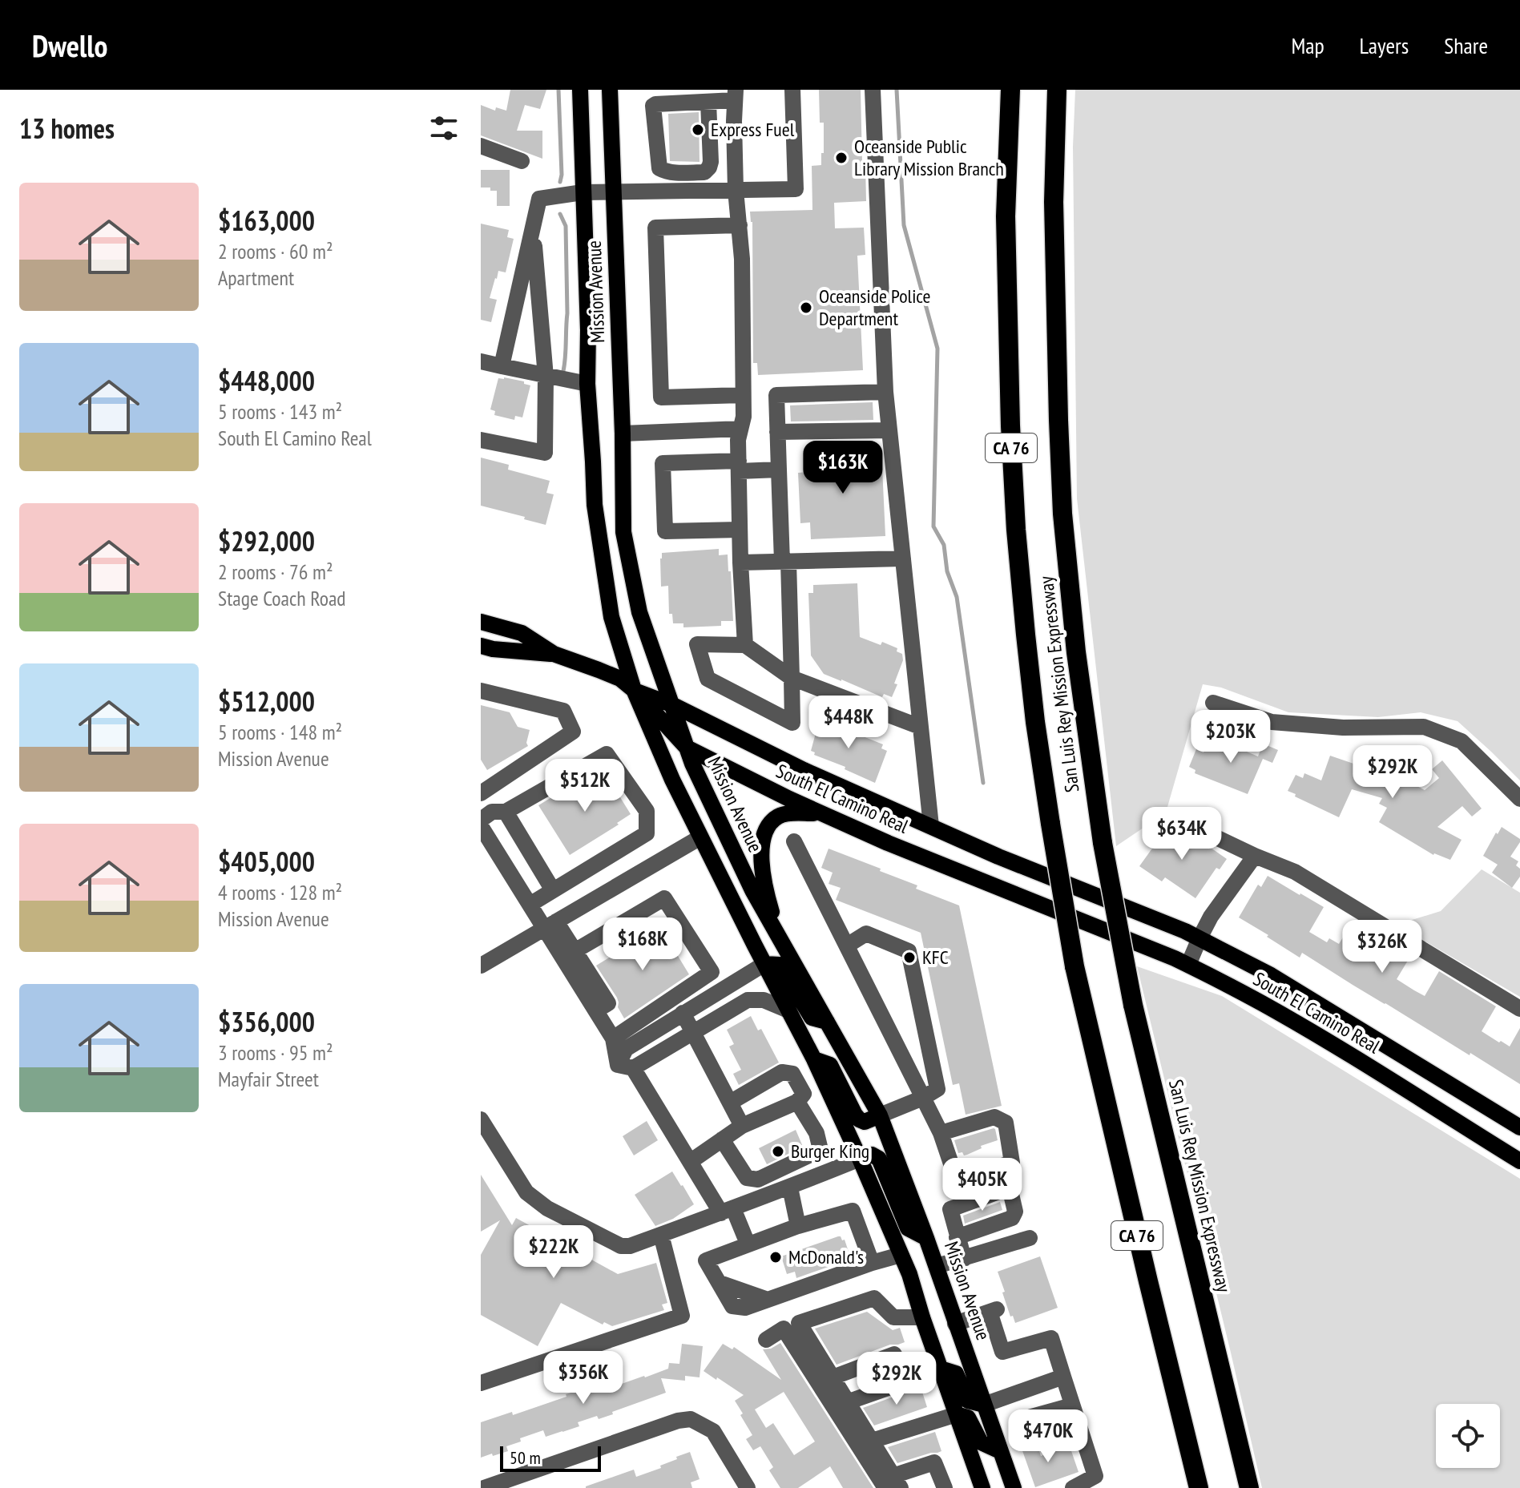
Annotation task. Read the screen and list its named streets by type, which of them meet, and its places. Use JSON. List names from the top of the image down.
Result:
{
  "streets": {
    "highway": ["CA 76", "San Luis Rey Mission Expressway"],
    "main road": ["Mission Avenue", "South El Camino Real"]
  },
  "crossings": [
    ["Mission Avenue", "South El Camino Real"]
  ],
  "places": [
    "Express Fuel",
    "Oceanside Public Library Mission Branch",
    "Oceanside Police Department",
    "KFC",
    "Burger King",
    "McDonald's"
  ],
  "scale_bar": "50 m",
  "page": {
    "header": "Dwello",
    "nav": ["Map", "Layers", "Share"],
    "heading": "13 homes",
    "list": [
      {
        "name": "$163,000",
        "note": "2 rooms · 60 m² · Apartment"
      },
      {
        "name": "$448,000",
        "note": "5 rooms · 143 m² · South El Camino Real"
      },
      {
        "name": "$292,000",
        "note": "2 rooms · 76 m² · Stage Coach Road"
      },
      {
        "name": "$512,000",
        "note": "5 rooms · 148 m² · Mission Avenue"
      },
      {
        "name": "$405,000",
        "note": "4 rooms · 128 m² · Mission Avenue"
      },
      {
        "name": "$356,000",
        "note": "3 rooms · 95 m² · Mayfair Street"
      }
    ],
    "price": [
      "$163K",
      "$448K",
      "$203K",
      "$292K",
      "$512K",
      "$634K",
      "$168K",
      "$326K",
      "$405K",
      "$222K",
      "$356K",
      "$292K",
      "$470K"
    ],
    "scale": "50 m"
  }
}
